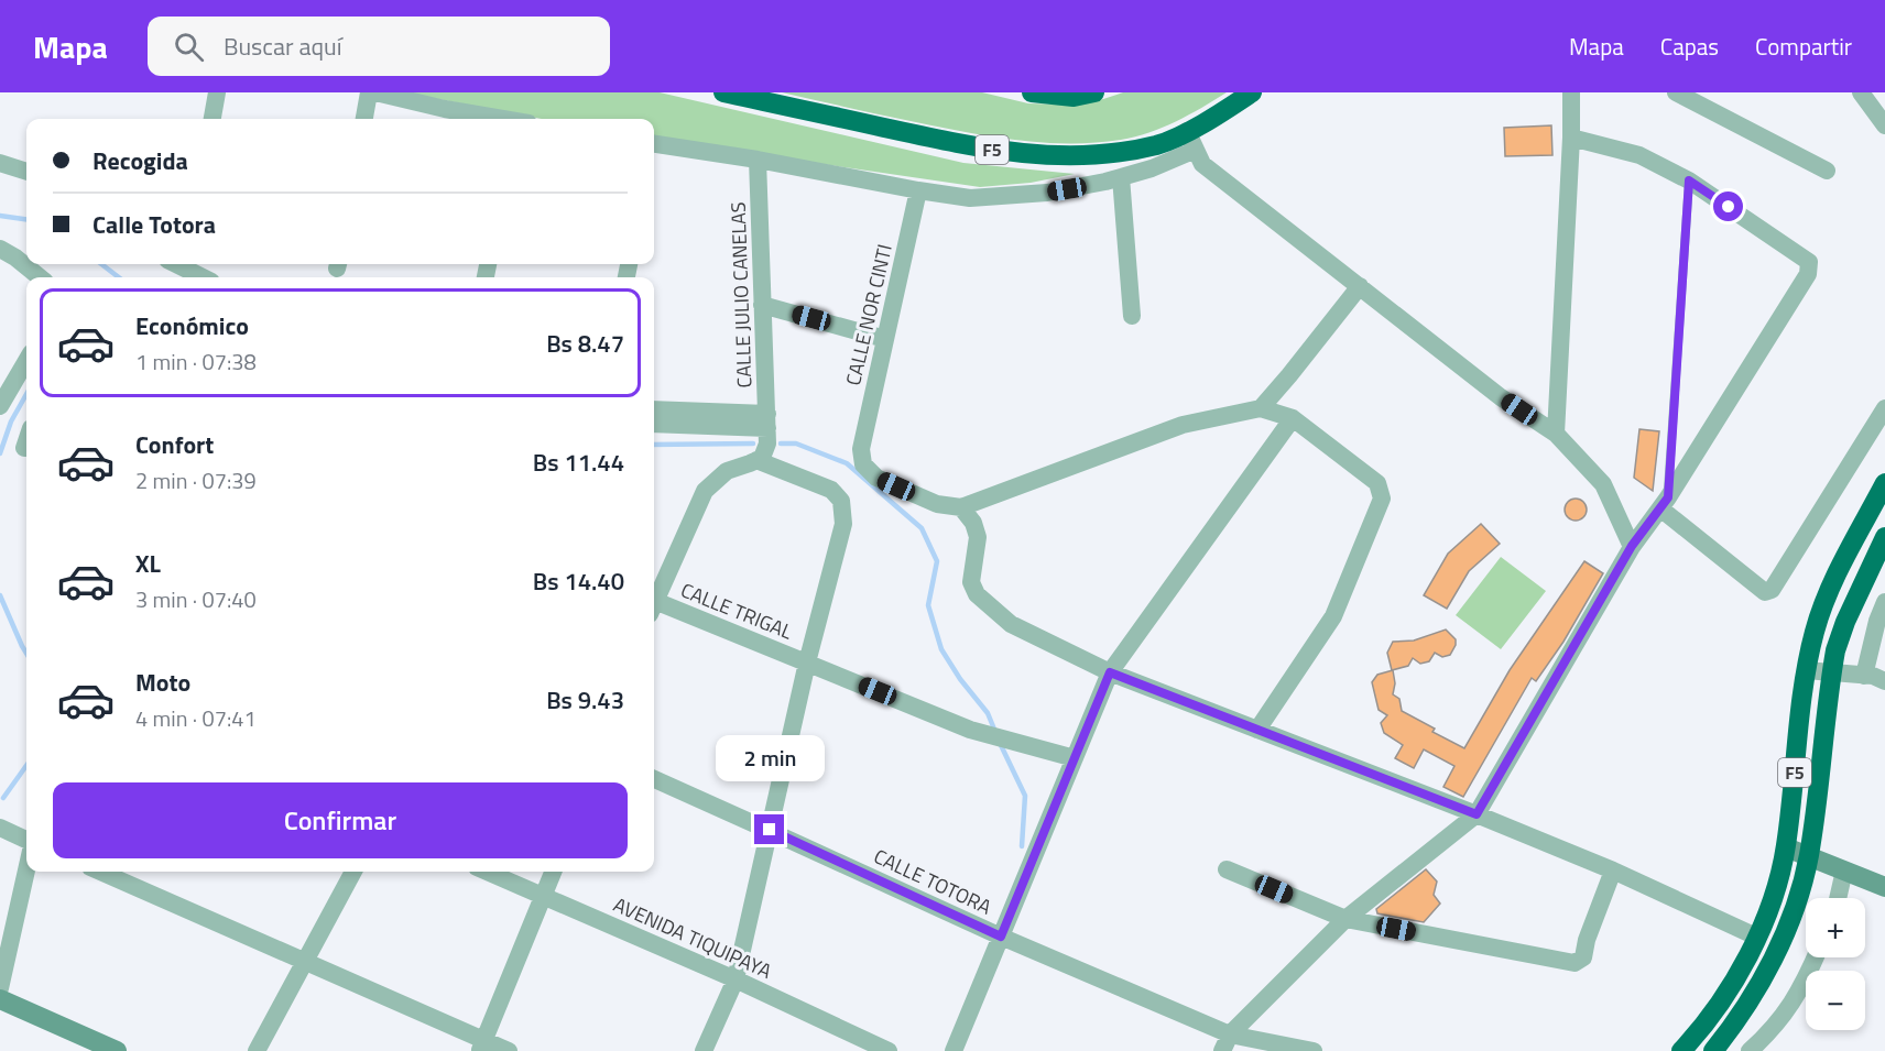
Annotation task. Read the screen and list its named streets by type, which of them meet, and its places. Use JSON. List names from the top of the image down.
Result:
{
  "streets": {
    "highway": ["F5"],
    "street": [
      "CALLE JULIO CANELAS",
      "CALLE NOR CINTI",
      "CALLE TRIGAL",
      "CALLE TOTORA",
      "AVENIDA TIQUIPAYA"
    ]
  },
  "page": {
    "header": "Mapa",
    "search": "Buscar aquí",
    "nav": ["Mapa", "Capas", "Compartir"],
    "banner": ["Recogida", "Calle Totora"],
    "list": [
      {
        "name": "Económico",
        "note": "1 min · 07:38",
        "value": "Bs 8.47"
      },
      {
        "name": "Confort",
        "note": "2 min · 07:39",
        "value": "Bs 11.44"
      },
      {
        "name": "XL",
        "note": "3 min · 07:40",
        "value": "Bs 14.40"
      },
      {
        "name": "Moto",
        "note": "4 min · 07:41",
        "value": "Bs 9.43"
      }
    ],
    "bubble": "2 min",
    "buttons": "Confirmar",
    "map_buttons": ["+", "−"]
  }
}
